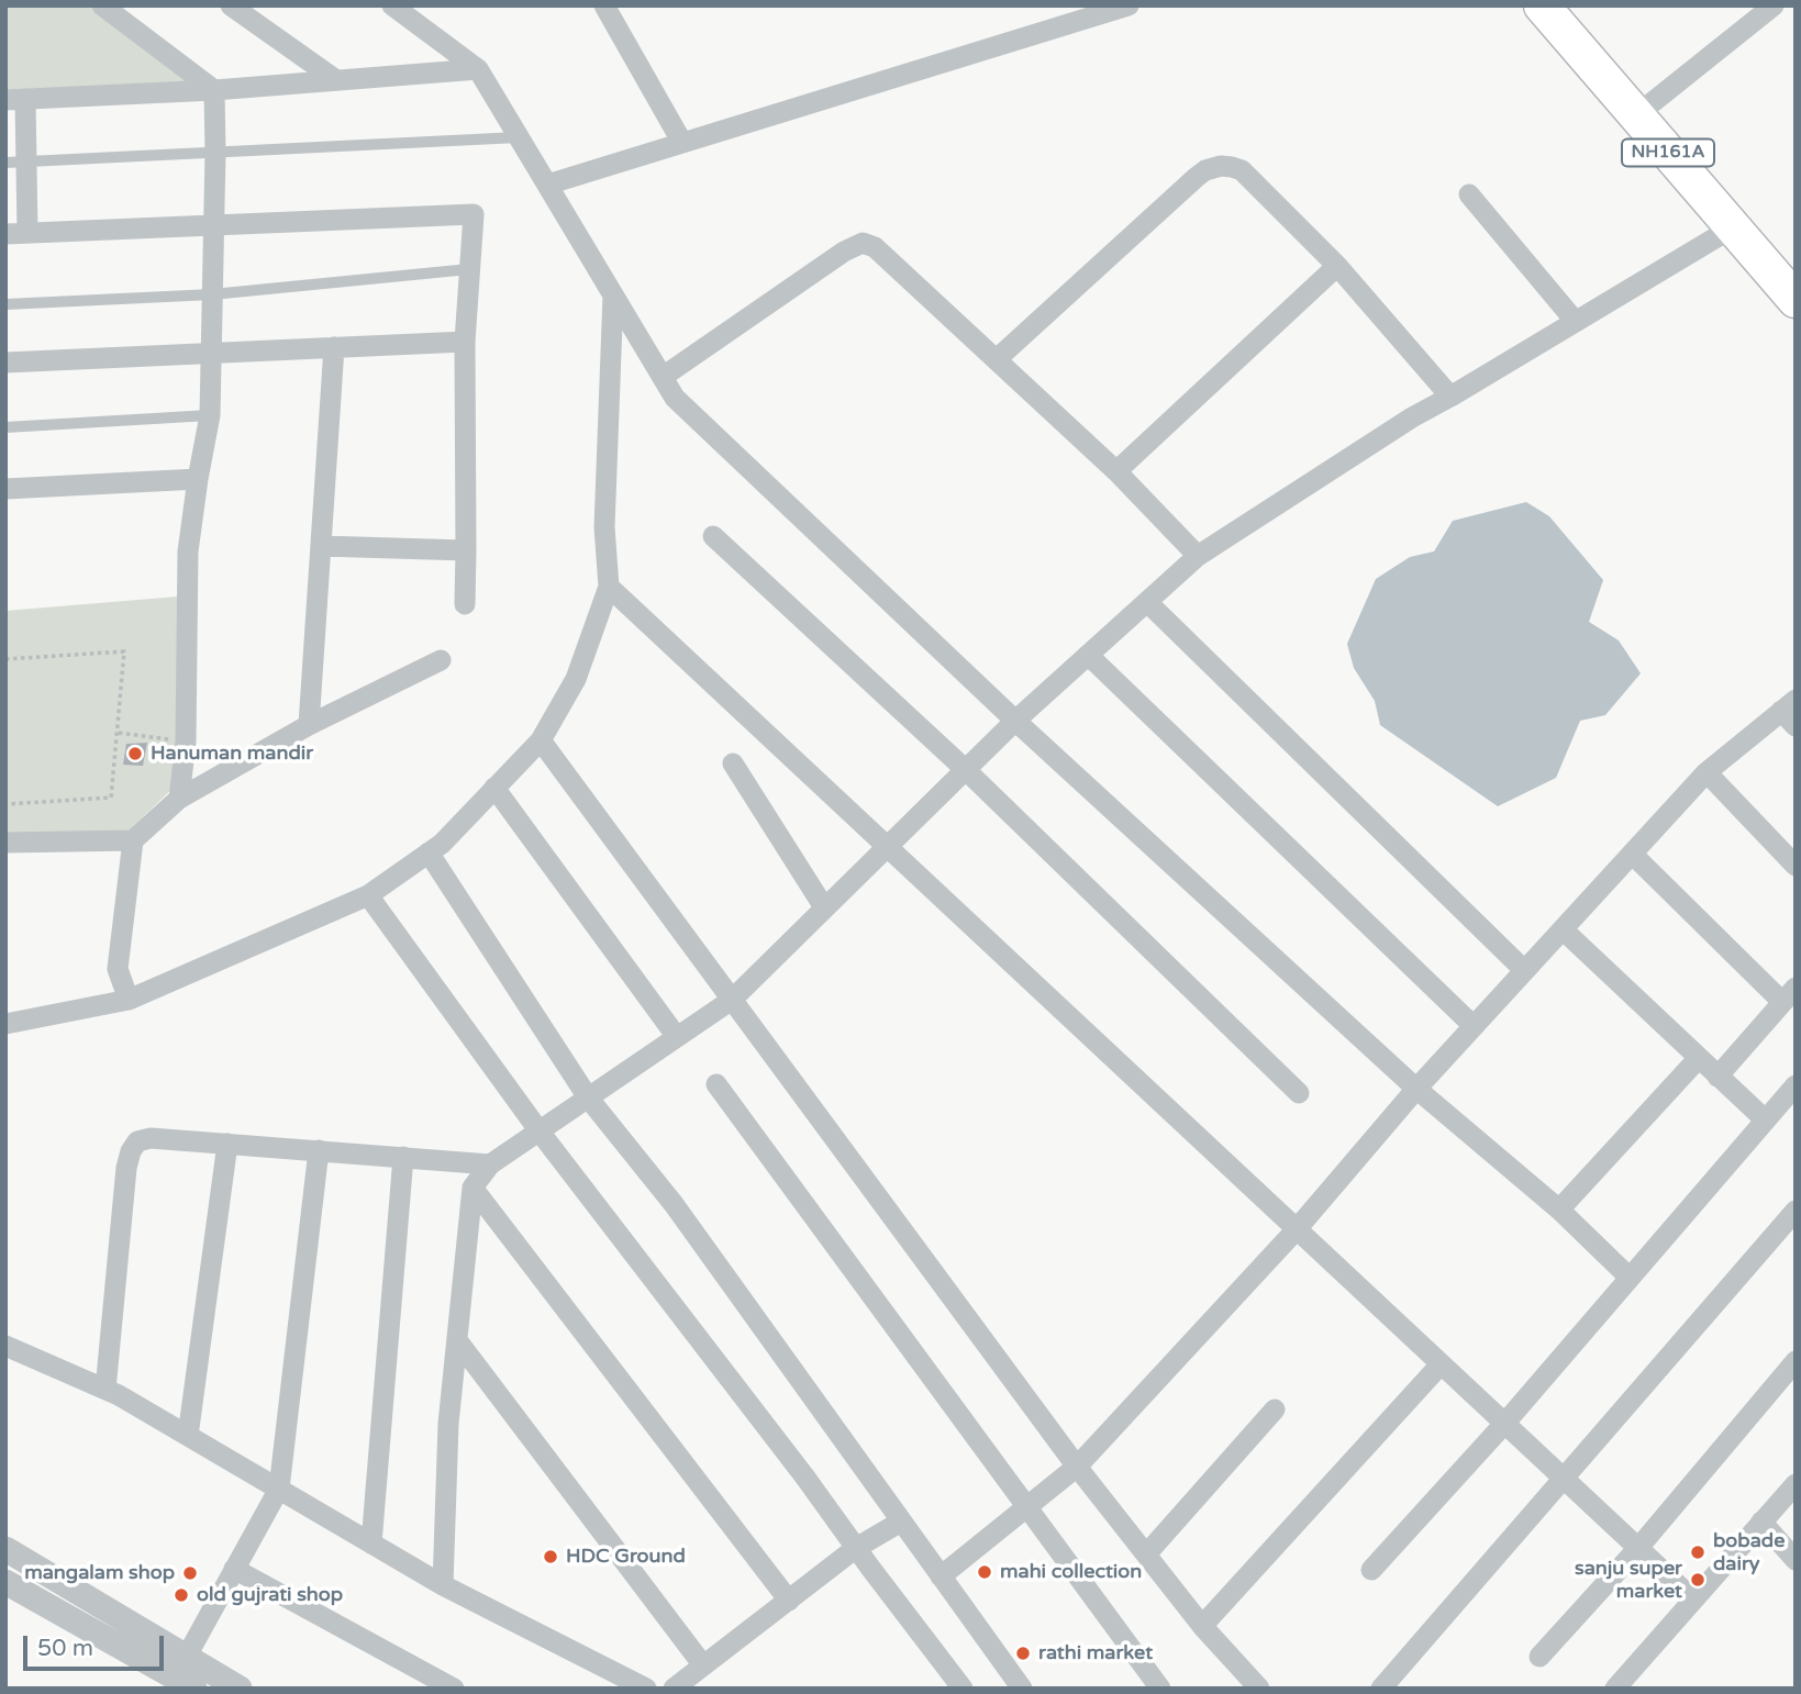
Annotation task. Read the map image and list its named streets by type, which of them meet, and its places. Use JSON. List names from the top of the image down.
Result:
{
  "streets": {
    "highway": ["NH161A"]
  },
  "places": [
    "Hanuman mandir",
    "bobade dairy",
    "HDC Ground",
    "mahi collection",
    "mangalam shop",
    "sanju super market",
    "old gujrati shop",
    "rathi market"
  ],
  "scale_bar": "50 m"
}
